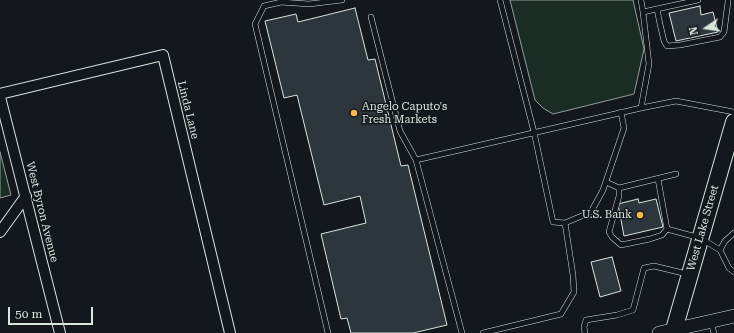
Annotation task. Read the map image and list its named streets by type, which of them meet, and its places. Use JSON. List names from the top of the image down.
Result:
{
  "streets": {
    "main road": ["West Lake Street"],
    "street": ["Linda Lane", "West Byron Avenue"]
  },
  "crossings": [
    ["Linda Lane", "West Byron Avenue"]
  ],
  "places": ["Angelo Caputo's Fresh Markets", "U.S. Bank"],
  "scale_bar": "50 m",
  "north": "left"
}
